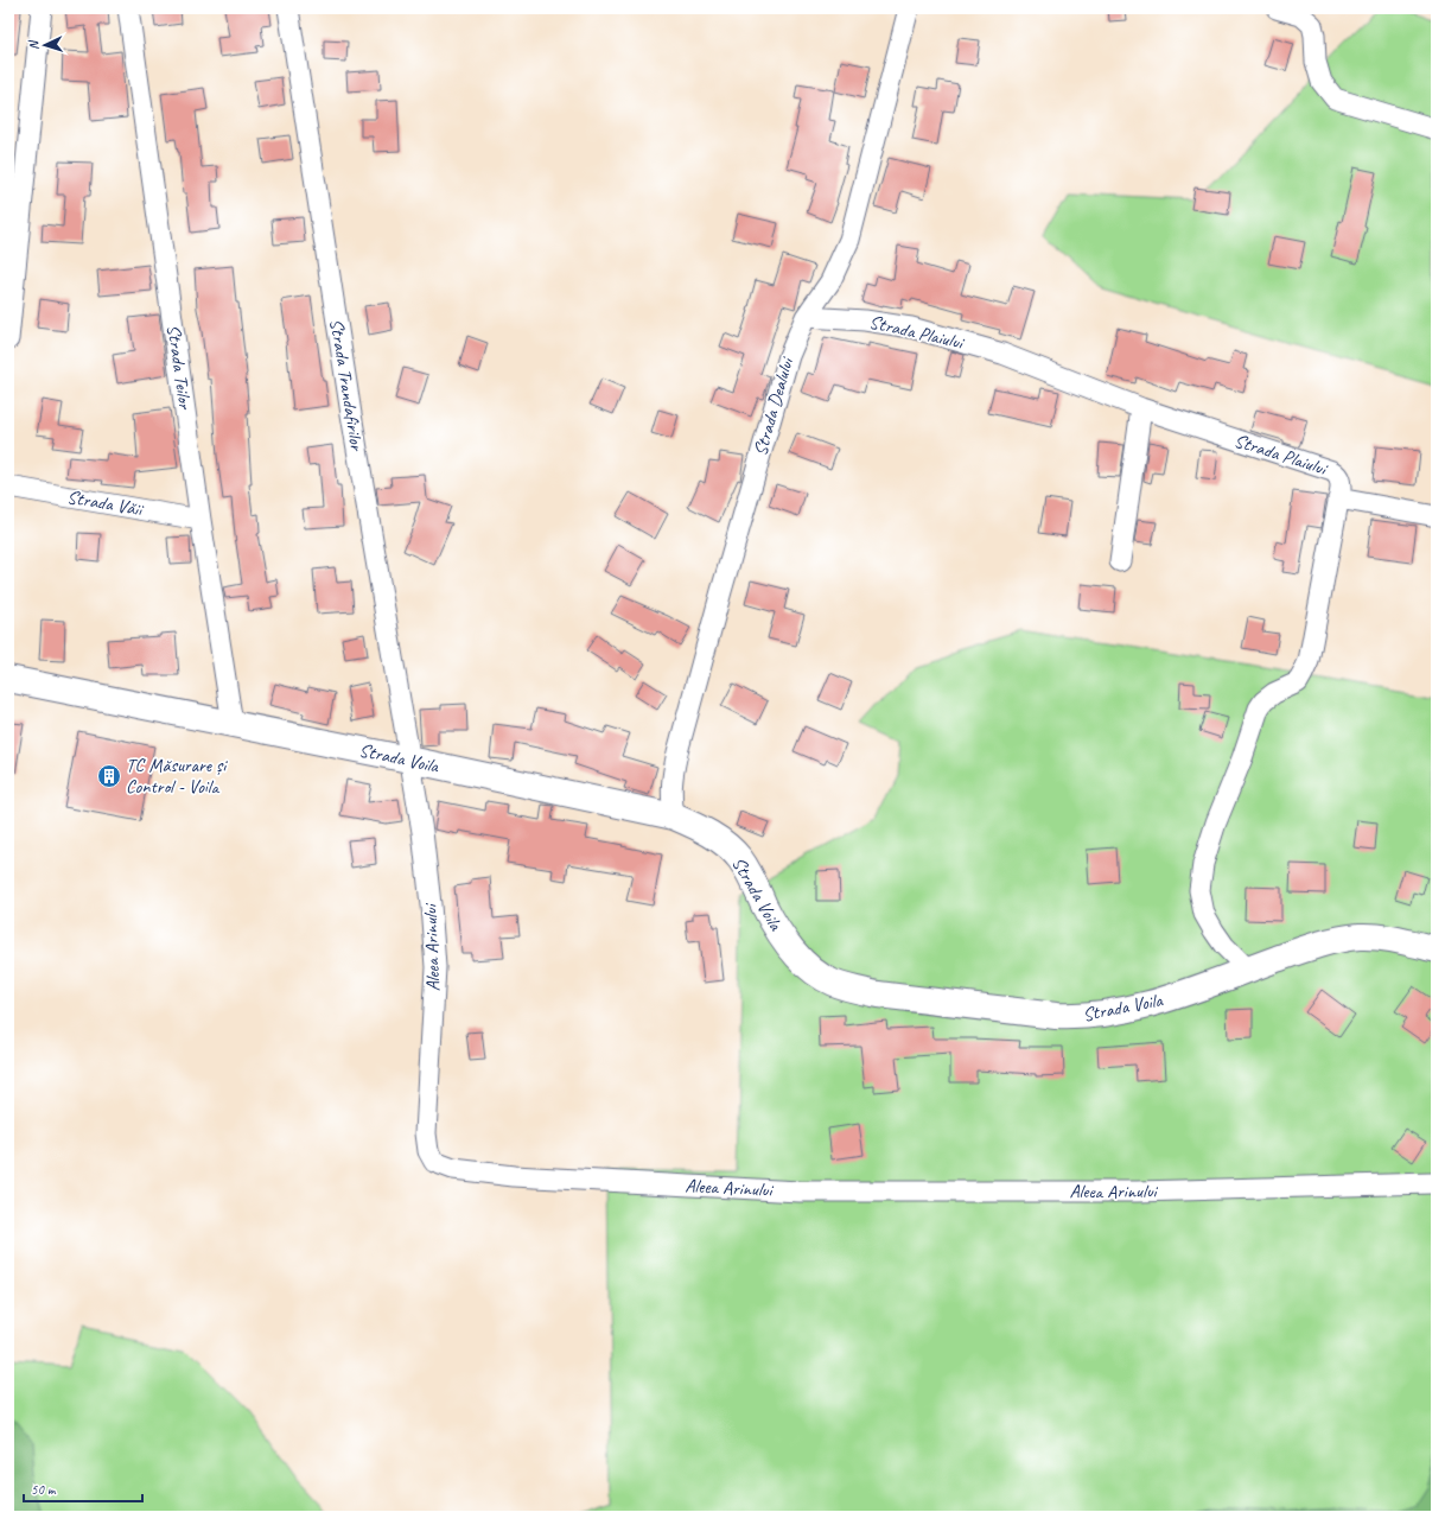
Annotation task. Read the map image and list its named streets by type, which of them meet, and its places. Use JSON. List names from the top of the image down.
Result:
{
  "streets": {
    "main road": ["Strada Voila"],
    "street": [
      "Strada Plaiului",
      "Strada Teilor",
      "Strada Trandafirilor",
      "Strada Dealului",
      "Strada Văii",
      "Aleea Arinului"
    ]
  },
  "crossings": [
    ["Strada Plaiului", "Strada Dealului"],
    ["Strada Plaiului", "Strada Voila"],
    ["Strada Teilor", "Strada Văii"],
    ["Strada Teilor", "Strada Voila"],
    ["Strada Trandafirilor", "Strada Voila"],
    ["Strada Trandafirilor", "Aleea Arinului"],
    ["Strada Dealului", "Strada Voila"],
    ["Strada Voila", "Aleea Arinului"]
  ],
  "places": {
    "building": ["TC Măsurare și Control - Voila"]
  },
  "scale_bar": "50 m",
  "north": "left"
}
